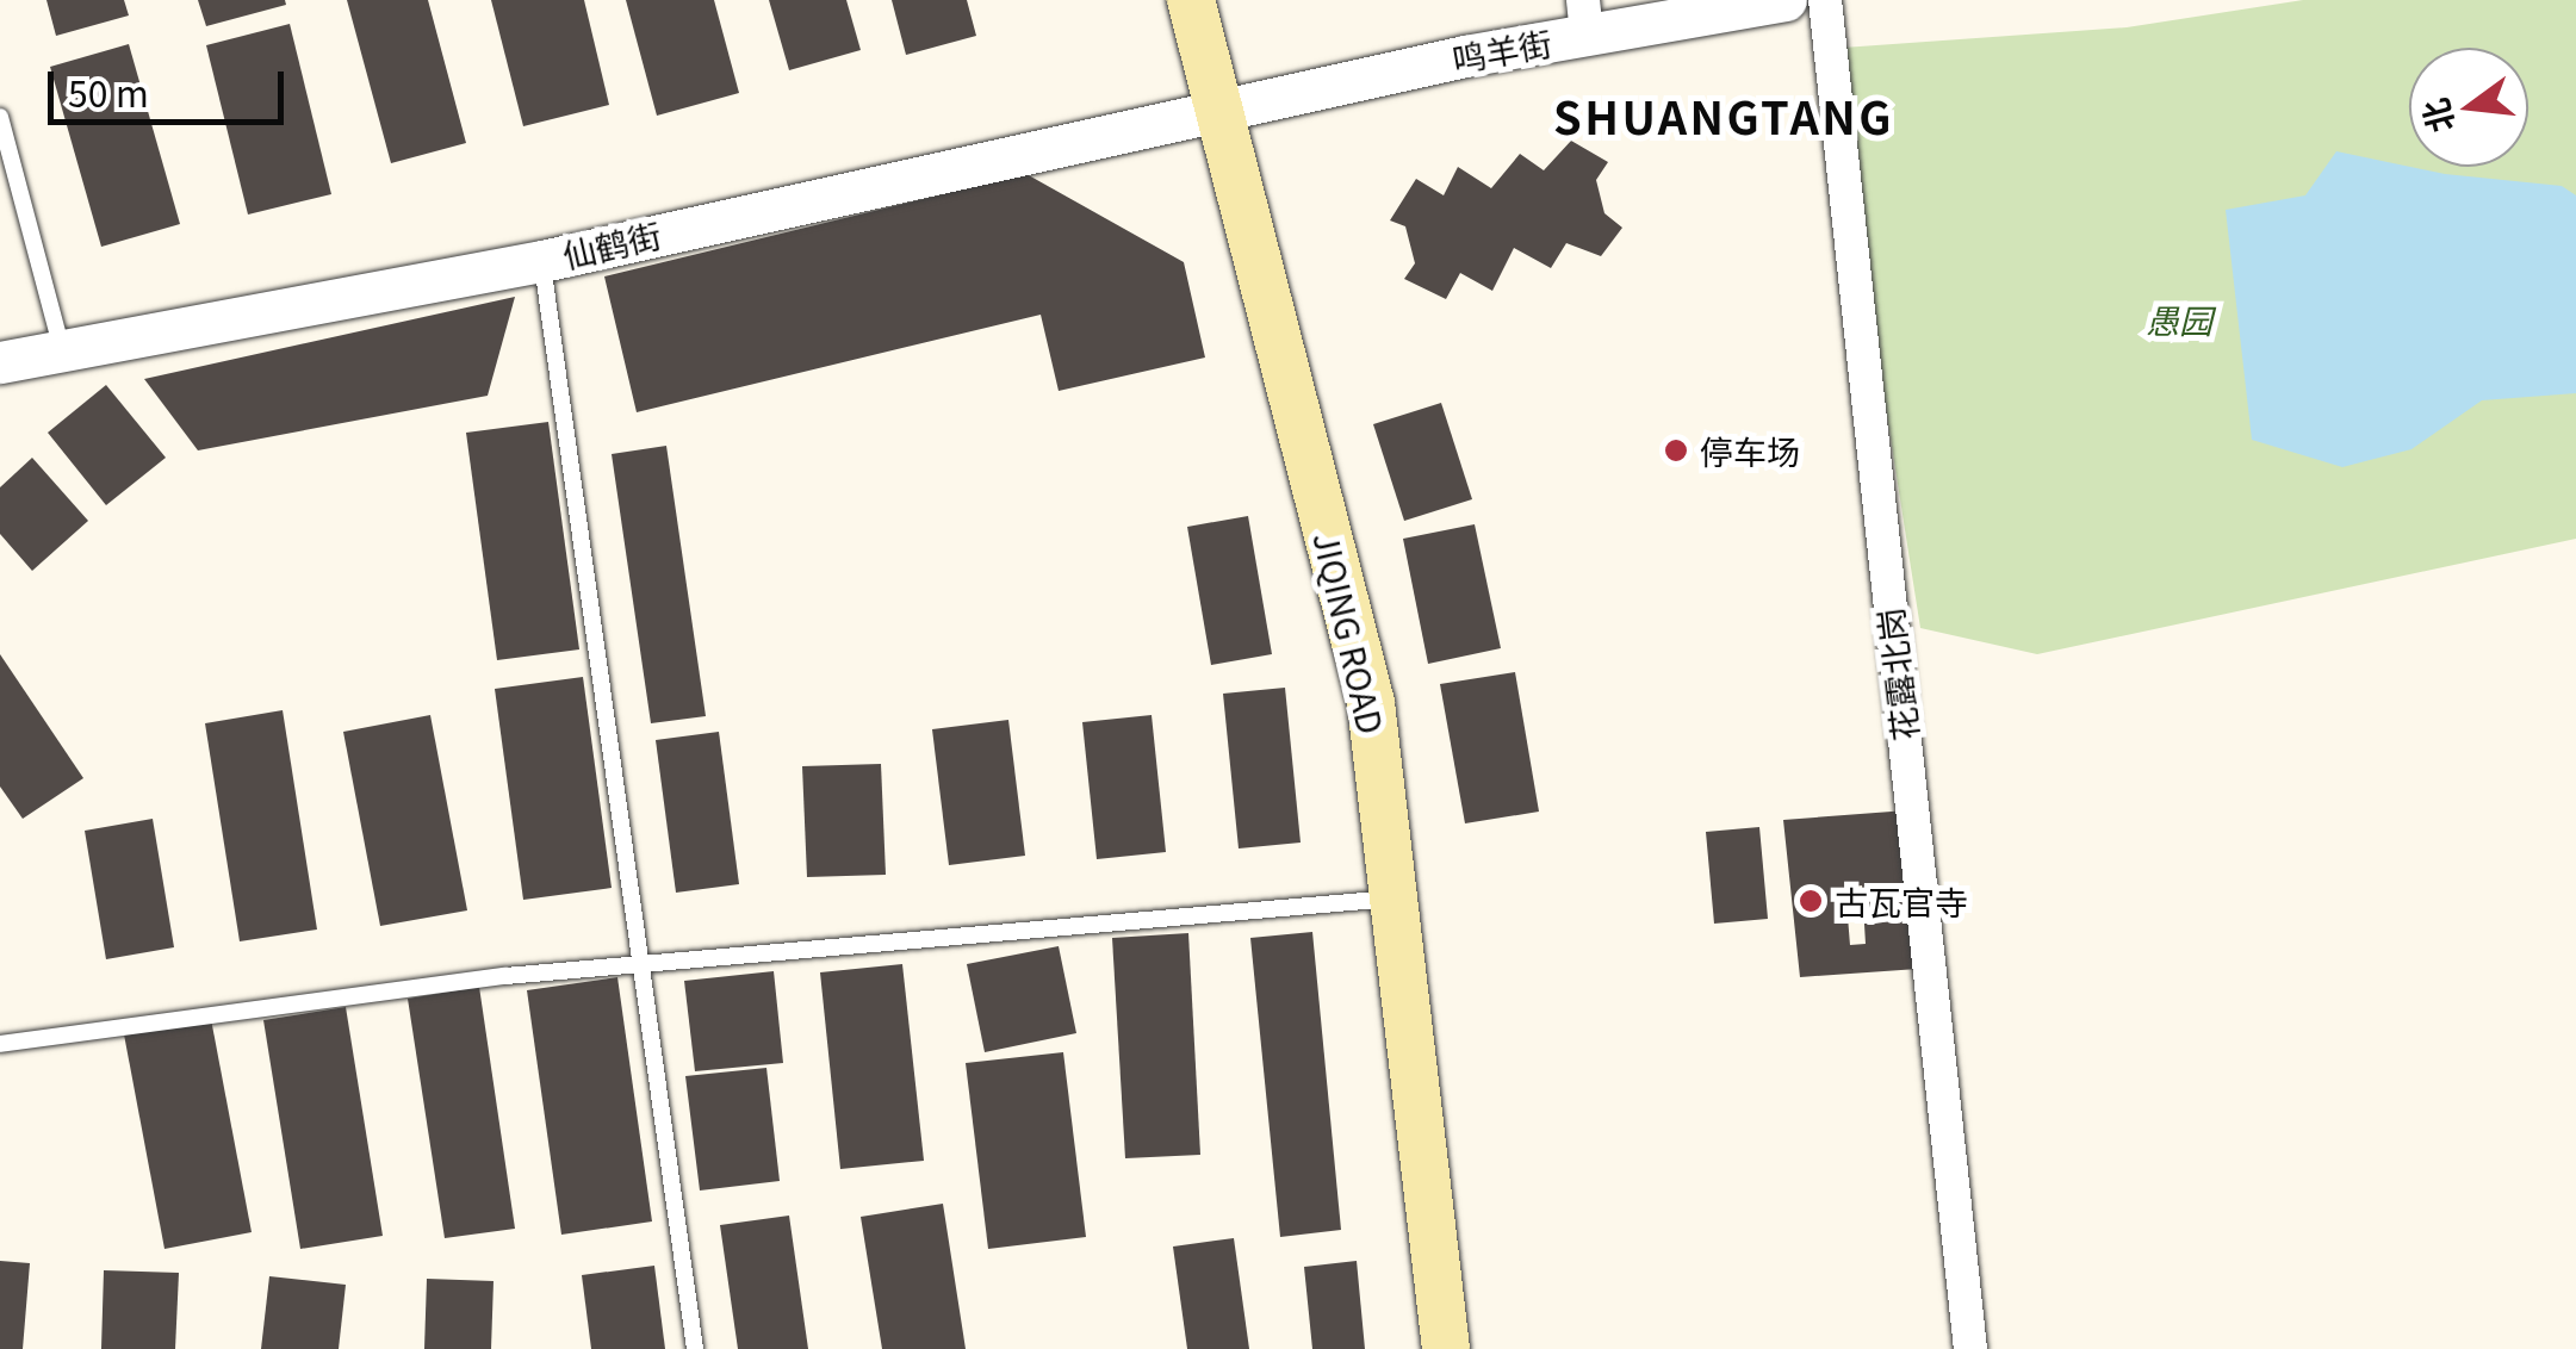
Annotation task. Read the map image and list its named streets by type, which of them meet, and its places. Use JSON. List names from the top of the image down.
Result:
{
  "streets": {
    "main road": ["JIQING ROAD"],
    "street": ["鸣羊街", "仙鹤街", "花露北岗"]
  },
  "crossings": [
    ["鸣羊街", "仙鹤街"],
    ["鸣羊街", "JIQING ROAD"],
    ["仙鹤街", "JIQING ROAD"]
  ],
  "districts": ["SHUANGTANG"],
  "parks": ["愚园"],
  "places": ["停车场", "古瓦官寺"],
  "scale_bar": "50 m",
  "north": "left"
}
